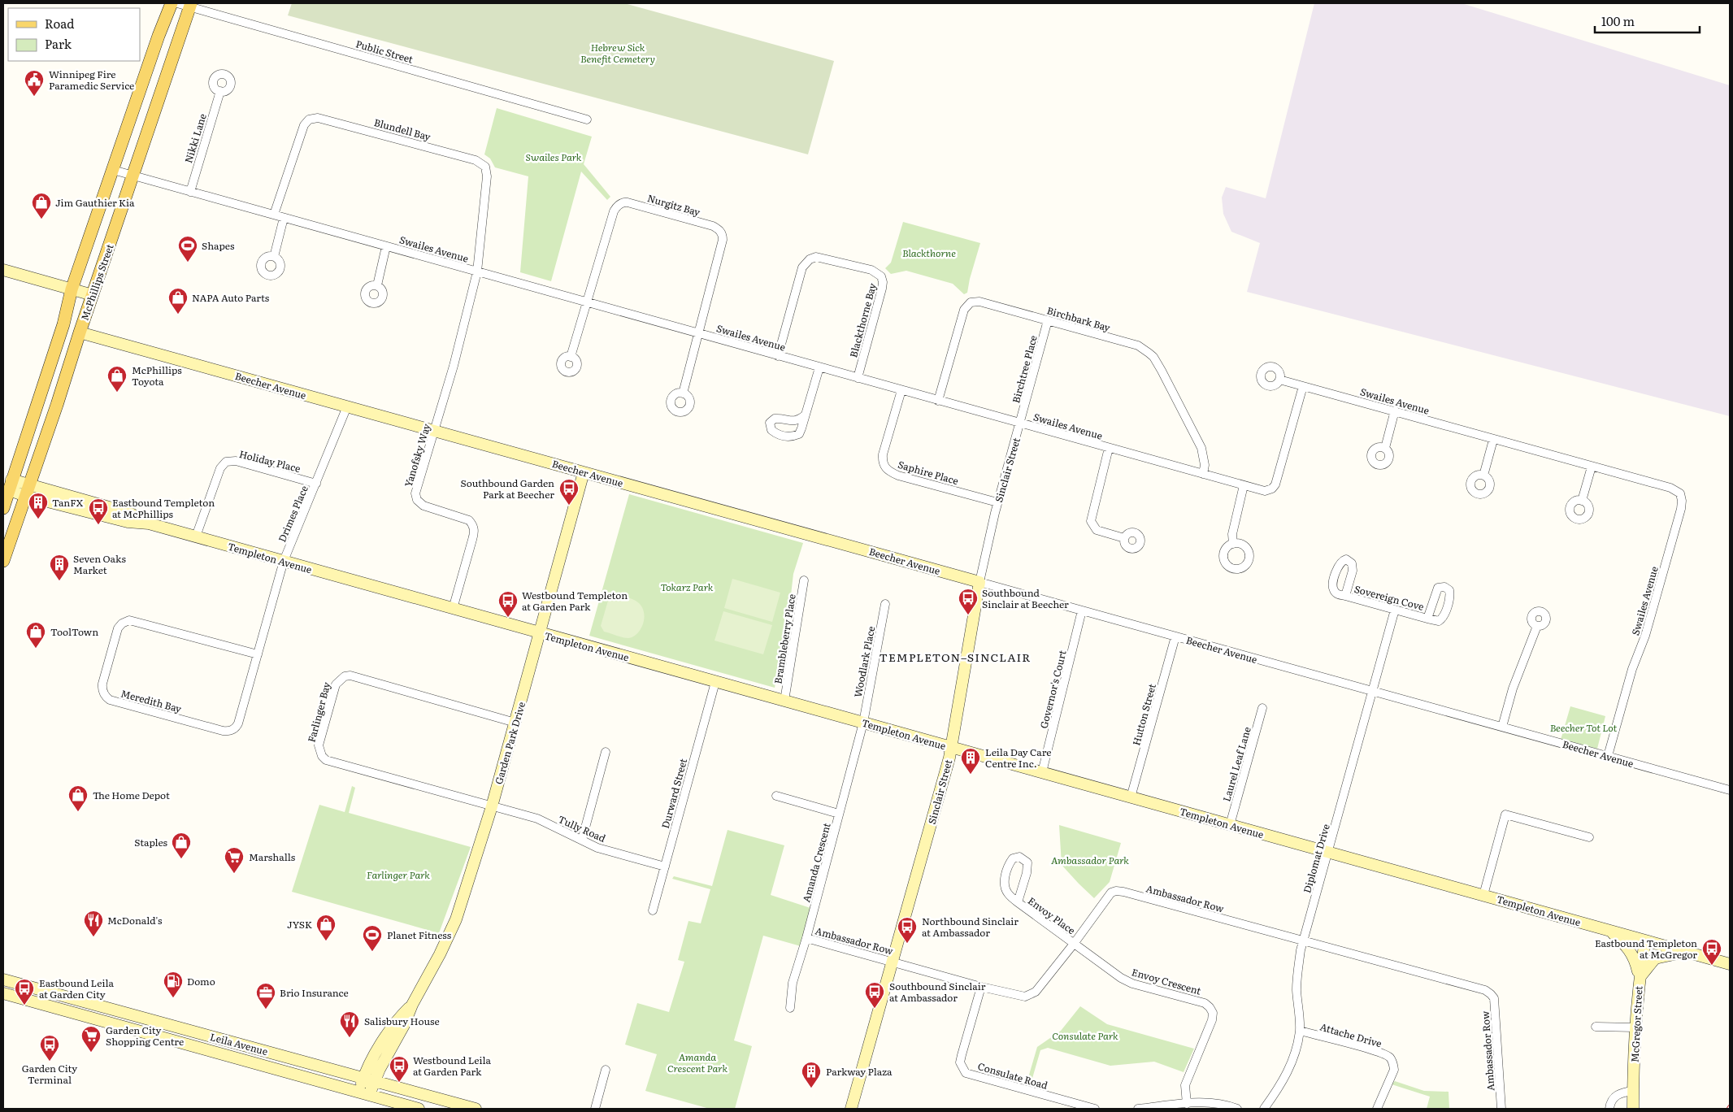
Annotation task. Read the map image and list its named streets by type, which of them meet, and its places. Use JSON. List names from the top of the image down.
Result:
{
  "streets": {
    "main road": ["McPhillips Street"],
    "street": [
      "Public Street",
      "Blundell Bay",
      "Nikki Lane",
      "Nurgitz Bay",
      "Swailes Avenue",
      "Birchbark Bay",
      "Blackthorne Bay",
      "Birchtree Place",
      "Beecher Avenue",
      "Yanofsky Way",
      "Holiday Place",
      "Sinclair Street",
      "Saphire Place",
      "Drimes Place",
      "Templeton Avenue",
      "Sovereign Cove",
      "Brambleberry Place",
      "Woodlark Place",
      "Governor's Court",
      "Meredith Bay",
      "Farlinger Bay",
      "Hutton Street",
      "Garden Park Drive",
      "Laurel Leaf Lane",
      "Durward Street",
      "Tully Road",
      "Diplomat Drive",
      "Amanda Crescent",
      "Ambassador Row",
      "Envoy Place",
      "Envoy Crescent",
      "McGregor Street",
      "Attache Drive",
      "Leila Avenue",
      "Consulate Road"
    ]
  },
  "crossings": [
    ["Public Street", "McPhillips Street"],
    ["Blundell Bay", "Swailes Avenue"],
    ["Blundell Bay", "Yanofsky Way"],
    ["Nikki Lane", "Swailes Avenue"],
    ["Nurgitz Bay", "Swailes Avenue"],
    ["Swailes Avenue", "McPhillips Street"],
    ["Swailes Avenue", "Birchbark Bay"],
    ["Swailes Avenue", "Blackthorne Bay"],
    ["Swailes Avenue", "Birchtree Place"],
    ["Swailes Avenue", "Beecher Avenue"],
    ["Swailes Avenue", "Yanofsky Way"],
    ["Swailes Avenue", "Sinclair Street"],
    ["Swailes Avenue", "Saphire Place"],
    ["McPhillips Street", "Beecher Avenue"],
    ["McPhillips Street", "Templeton Avenue"],
    ["Birchbark Bay", "Birchtree Place"],
    ["Birchtree Place", "Sinclair Street"],
    ["Beecher Avenue", "Yanofsky Way"],
    ["Beecher Avenue", "Sinclair Street"],
    ["Beecher Avenue", "Drimes Place"],
    ["Beecher Avenue", "Governor's Court"],
    ["Beecher Avenue", "Hutton Street"],
    ["Beecher Avenue", "Garden Park Drive"],
    ["Beecher Avenue", "Diplomat Drive"],
    ["Yanofsky Way", "Templeton Avenue"],
    ["Holiday Place", "Drimes Place"],
    ["Holiday Place", "Templeton Avenue"],
    ["Sinclair Street", "Saphire Place"],
    ["Sinclair Street", "Templeton Avenue"],
    ["Sinclair Street", "Ambassador Row"],
    ["Drimes Place", "Templeton Avenue"],
    ["Drimes Place", "Meredith Bay"],
    ["Templeton Avenue", "Brambleberry Place"],
    ["Templeton Avenue", "Woodlark Place"],
    ["Templeton Avenue", "Governor's Court"],
    ["Templeton Avenue", "Meredith Bay"],
    ["Templeton Avenue", "Hutton Street"],
    ["Templeton Avenue", "Garden Park Drive"],
    ["Templeton Avenue", "Laurel Leaf Lane"],
    ["Templeton Avenue", "Durward Street"],
    ["Templeton Avenue", "Diplomat Drive"],
    ["Templeton Avenue", "Amanda Crescent"],
    ["Templeton Avenue", "McGregor Street"],
    ["Sovereign Cove", "Diplomat Drive"],
    ["Woodlark Place", "Amanda Crescent"],
    ["Farlinger Bay", "Garden Park Drive"],
    ["Farlinger Bay", "Tully Road"],
    ["Garden Park Drive", "Tully Road"],
    ["Garden Park Drive", "Leila Avenue"],
    ["Durward Street", "Tully Road"],
    ["Diplomat Drive", "Ambassador Row"],
    ["Diplomat Drive", "Attache Drive"],
    ["Amanda Crescent", "Ambassador Row"],
    ["Ambassador Row", "Envoy Place"],
    ["Ambassador Row", "Envoy Crescent"],
    ["Ambassador Row", "Consulate Road"],
    ["Envoy Place", "Envoy Crescent"]
  ],
  "districts": ["TEMPLETON–SINCLAIR"],
  "parks": [
    "Hebrew Sick Benefit Cemetery",
    "Swailes Park",
    "Blackthorne",
    "Tokarz Park",
    "Beecher Tot Lot",
    "Ambassador Park",
    "Farlinger Park",
    "Consulate Park",
    "Amanda Crescent Park"
  ],
  "places": {
    "public building": ["Winnipeg Fire Paramedic Service"],
    "shop": [
      "Jim Gauthier Kia",
      "NAPA Auto Parts",
      "McPhillips Toyota",
      "ToolTown",
      "The Home Depot",
      "Staples",
      "JYSK"
    ],
    "sports": ["Shapes", "Planet Fitness"],
    "bus stop": [
      "Southbound Garden Park at Beecher",
      "Eastbound Templeton at McPhillips",
      "Southbound Sinclair at Beecher",
      "Westbound Templeton at Garden Park",
      "Northbound Sinclair at Ambassador",
      "Eastbound Templeton at McGregor",
      "Eastbound Leila at Garden City",
      "Southbound Sinclair at Ambassador",
      "Garden City Terminal",
      "Westbound Leila at Garden Park"
    ],
    "building": [
      "TanFX",
      "Seven Oaks Market",
      "Leila Day Care Centre Inc.",
      "Parkway Plaza"
    ],
    "supermarket": ["Marshalls", "Garden City Shopping Centre"],
    "restaurant": ["McDonald's", "Salisbury House"],
    "fuel station": ["Domo"],
    "office": ["Brio Insurance"]
  },
  "legend": ["Road", "Park"],
  "scale_bar": "100 m"
}
